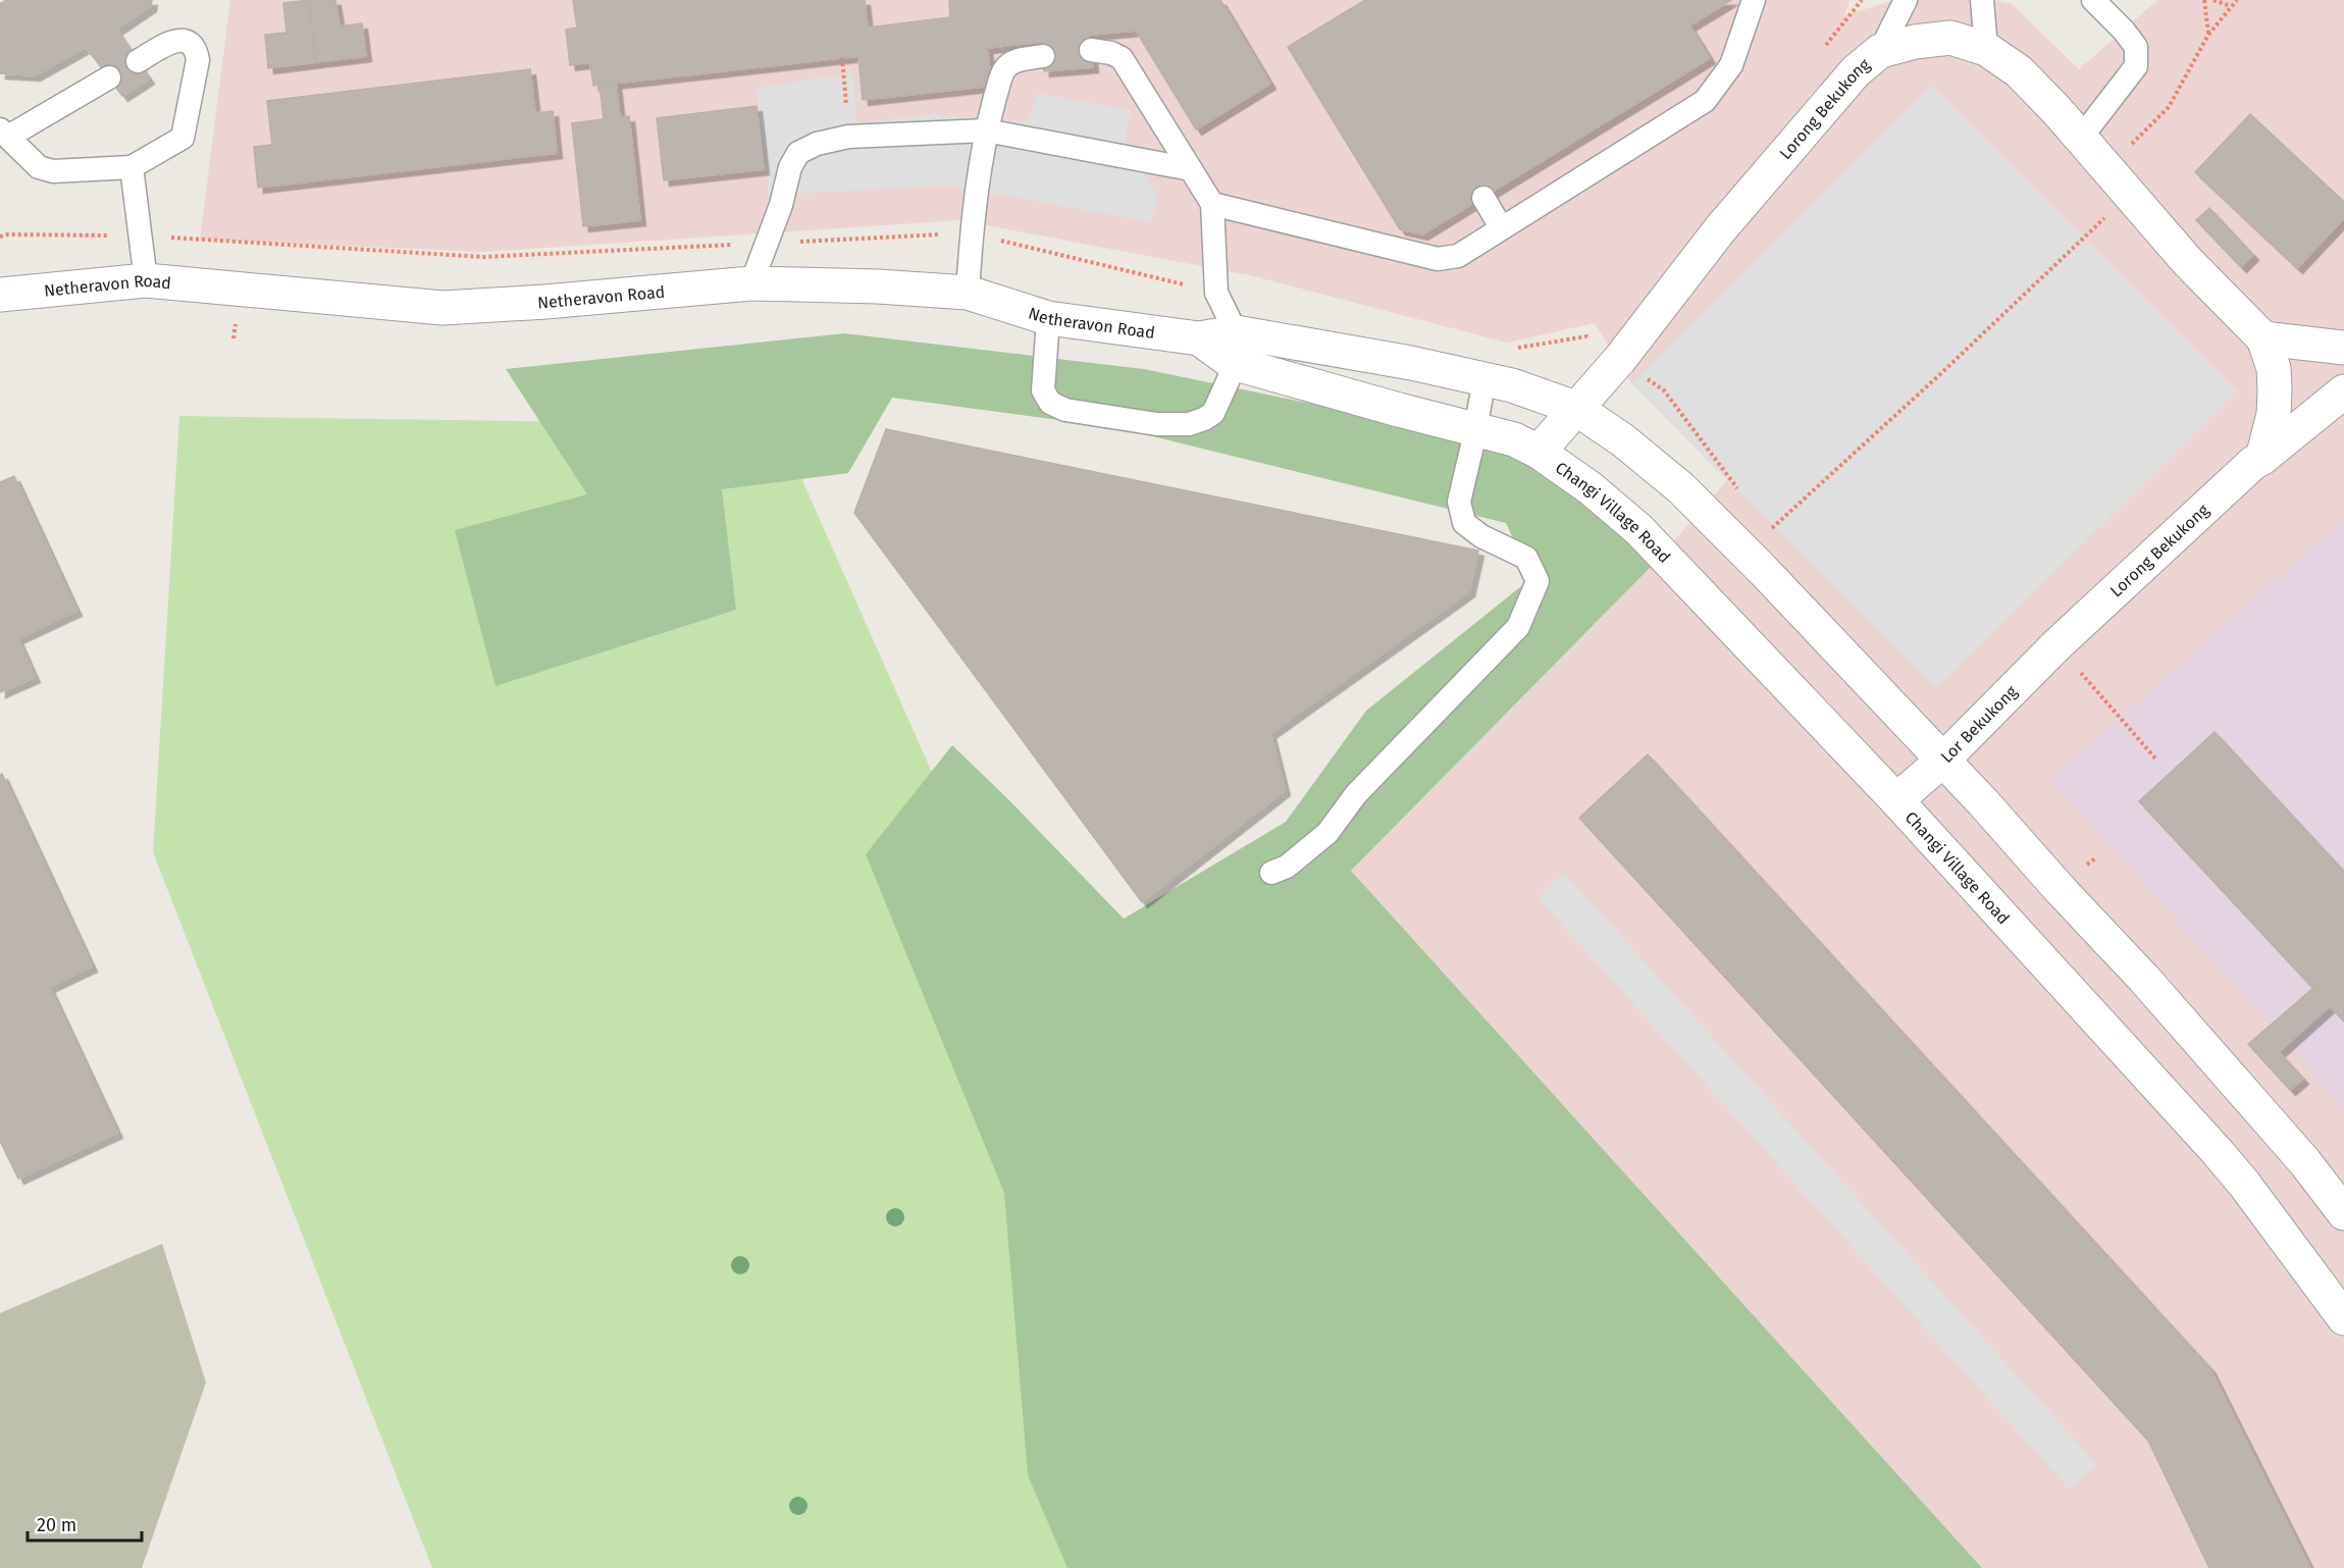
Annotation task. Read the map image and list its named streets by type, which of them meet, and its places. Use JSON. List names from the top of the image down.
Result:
{
  "streets": {
    "street": [
      "Lorong Bekukong",
      "Netheravon Road",
      "Changi Village Road",
      "Lor Bekukong"
    ]
  },
  "crossings": [
    ["Lorong Bekukong", "Netheravon Road"],
    ["Lorong Bekukong", "Changi Village Road"],
    ["Lorong Bekukong", "Lor Bekukong"],
    ["Netheravon Road", "Changi Village Road"],
    ["Changi Village Road", "Lor Bekukong"]
  ],
  "scale_bar": "20 m"
}
